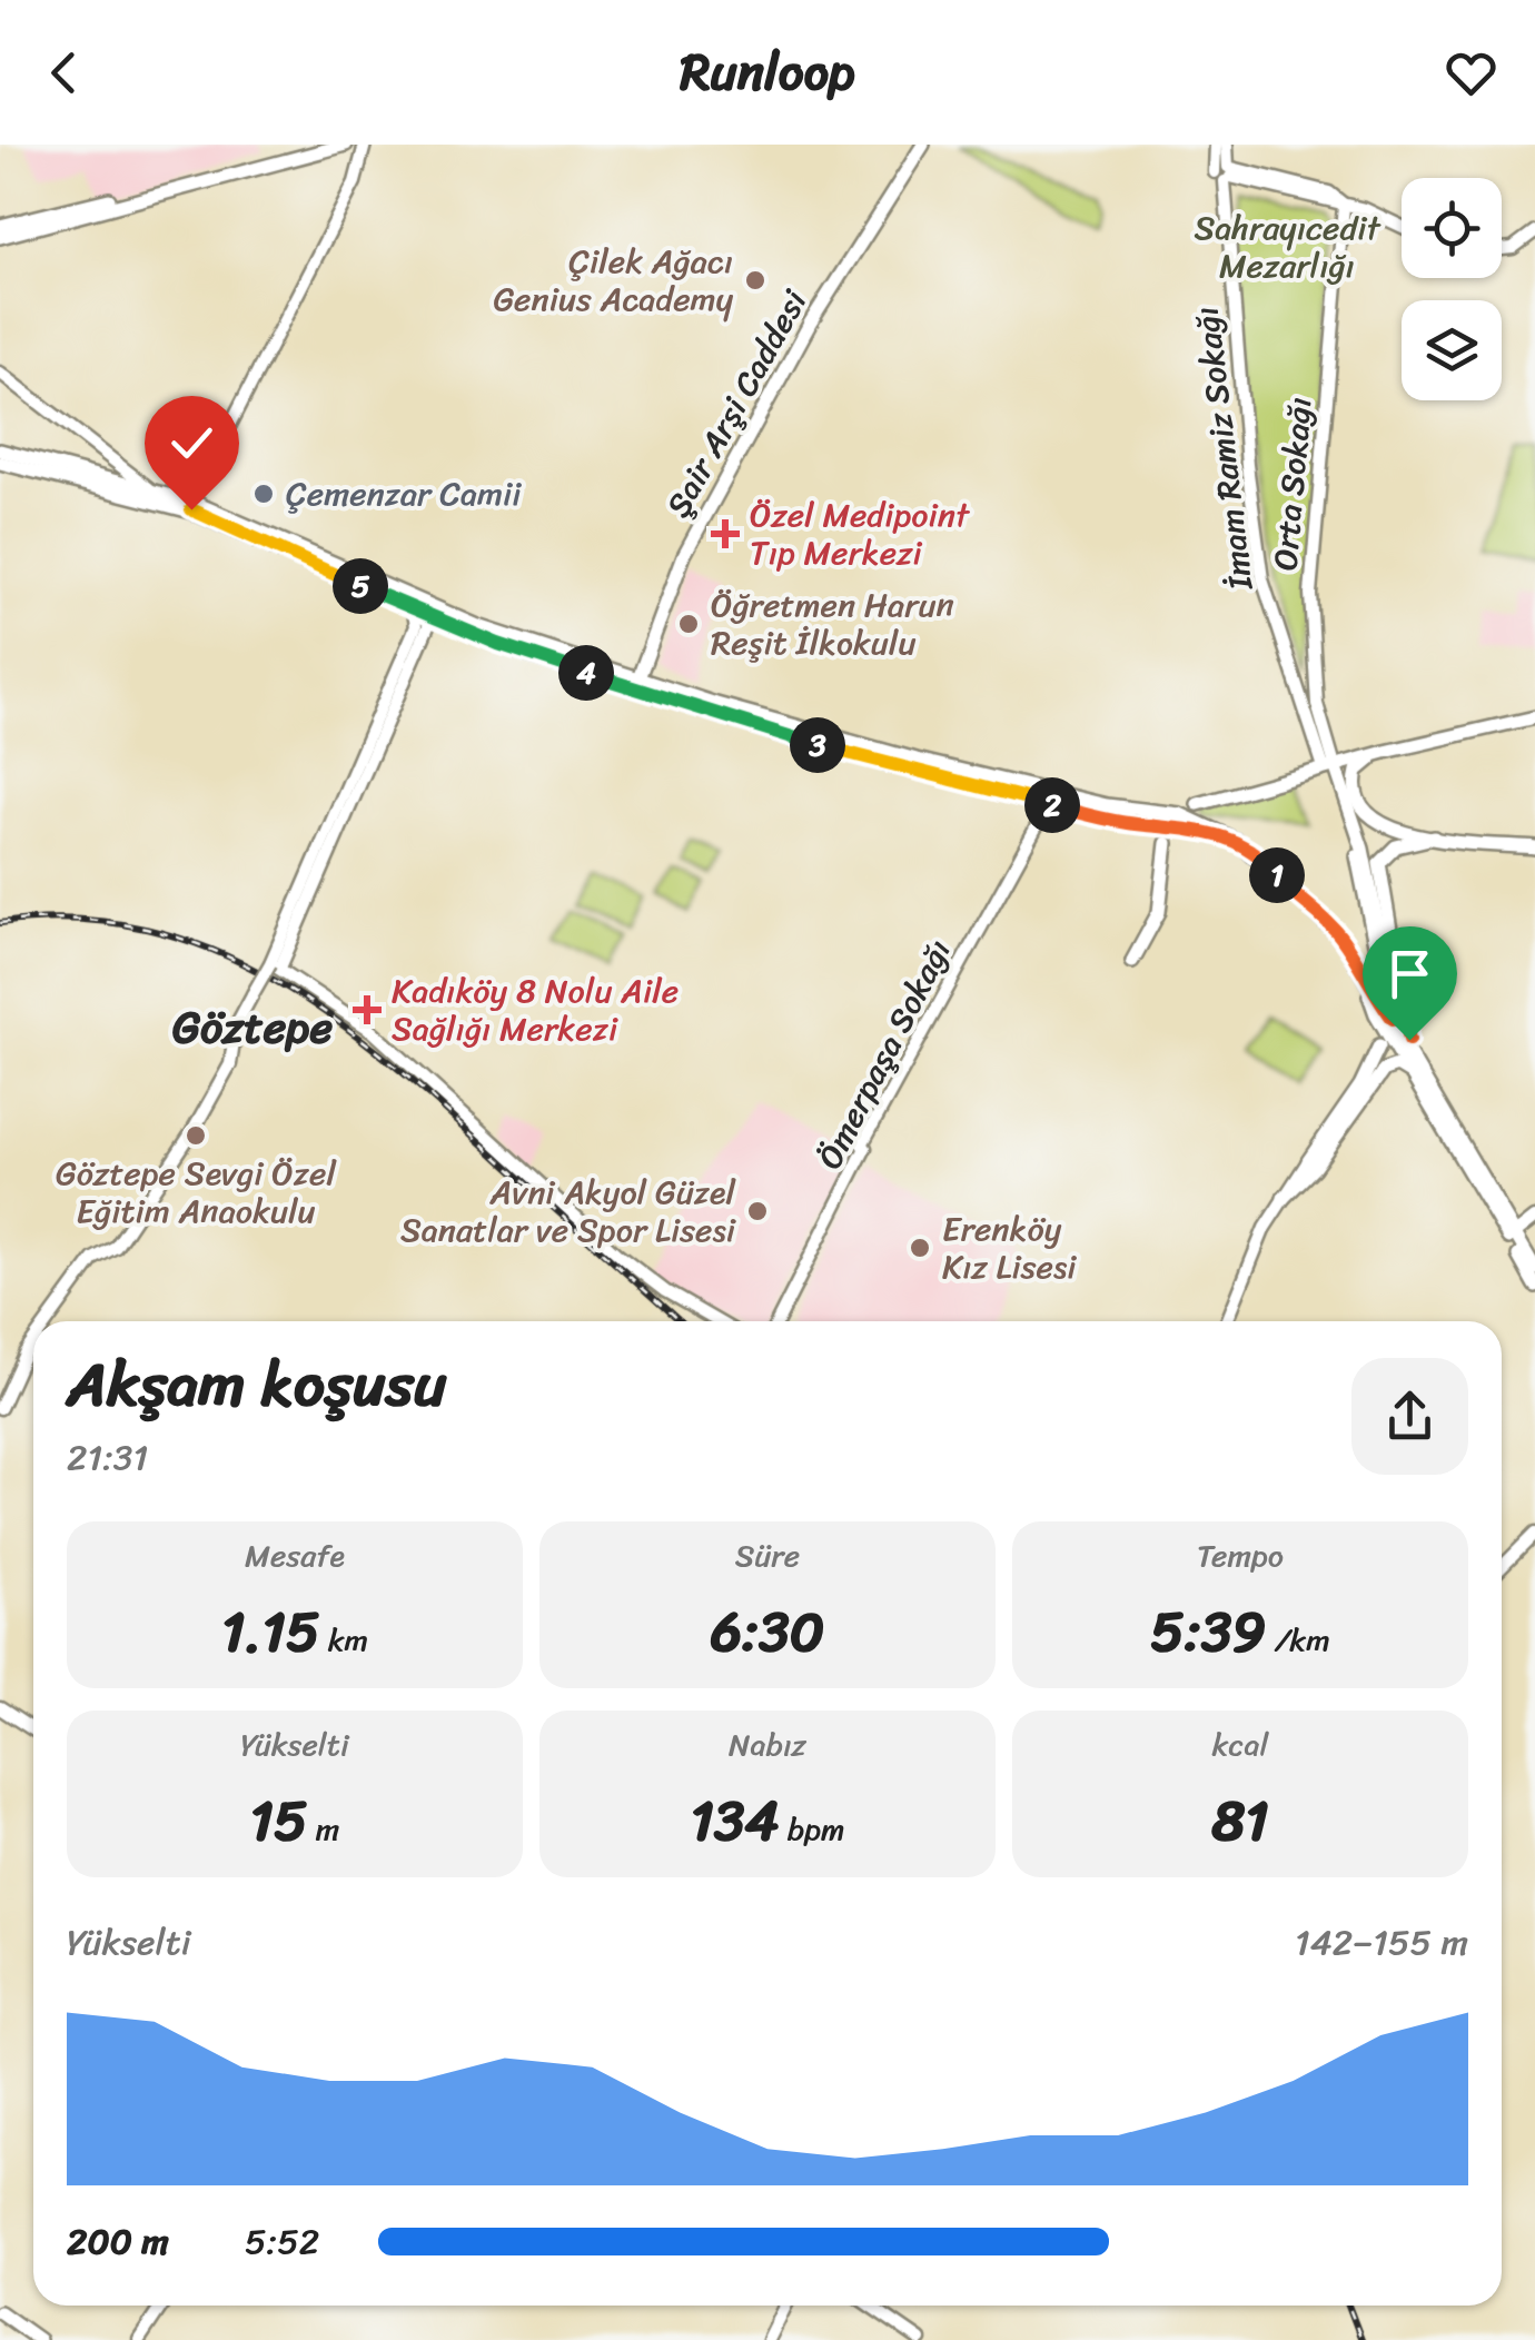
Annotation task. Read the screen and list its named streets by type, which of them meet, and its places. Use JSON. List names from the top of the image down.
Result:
{
  "streets": {
    "main road": ["Şair Arşi Caddesi"],
    "street": ["İmam Ramiz Sokağı", "Orta Sokağı", "Ömerpaşa Sokağı"]
  },
  "crossings": [
    ["İmam Ramiz Sokağı", "Orta Sokağı"]
  ],
  "districts": ["Göztepe"],
  "parks": ["Sahrayıcedit Mezarlığı"],
  "places": {
    "other": [
      "Çilek Ağacı Genius Academy",
      "Çemenzar Camii",
      "Öğretmen Harun Reşit İlkokulu",
      "Göztepe Sevgi Özel Eğitim Anaokulu",
      "Avni Akyol Güzel Sanatlar ve Spor Lisesi",
      "Erenköy Kız Lisesi"
    ],
    "health": ["Özel Medipoint Tıp Merkezi", "Kadıköy 8 Nolu Aile Sağlığı Merkezi"]
  },
  "page": {
    "header": "Runloop",
    "pins": [
      "5",
      "4",
      "3",
      "2",
      "1"
    ],
    "heading": ["Akşam koşusu", "21:31"],
    "stats": [
      ["Mesafe", "1.15 km"],
      ["Süre", "6:30"],
      ["Tempo", "5:39 /km"],
      ["Yükselti", "15 m"],
      ["Nabız", "134 bpm"],
      ["kcal", "81"]
    ],
    "chart": ["Yükselti", "142–155 m"],
    "list": [
      {
        "name": "200 m",
        "note": "5:52"
      }
    ]
  }
}
